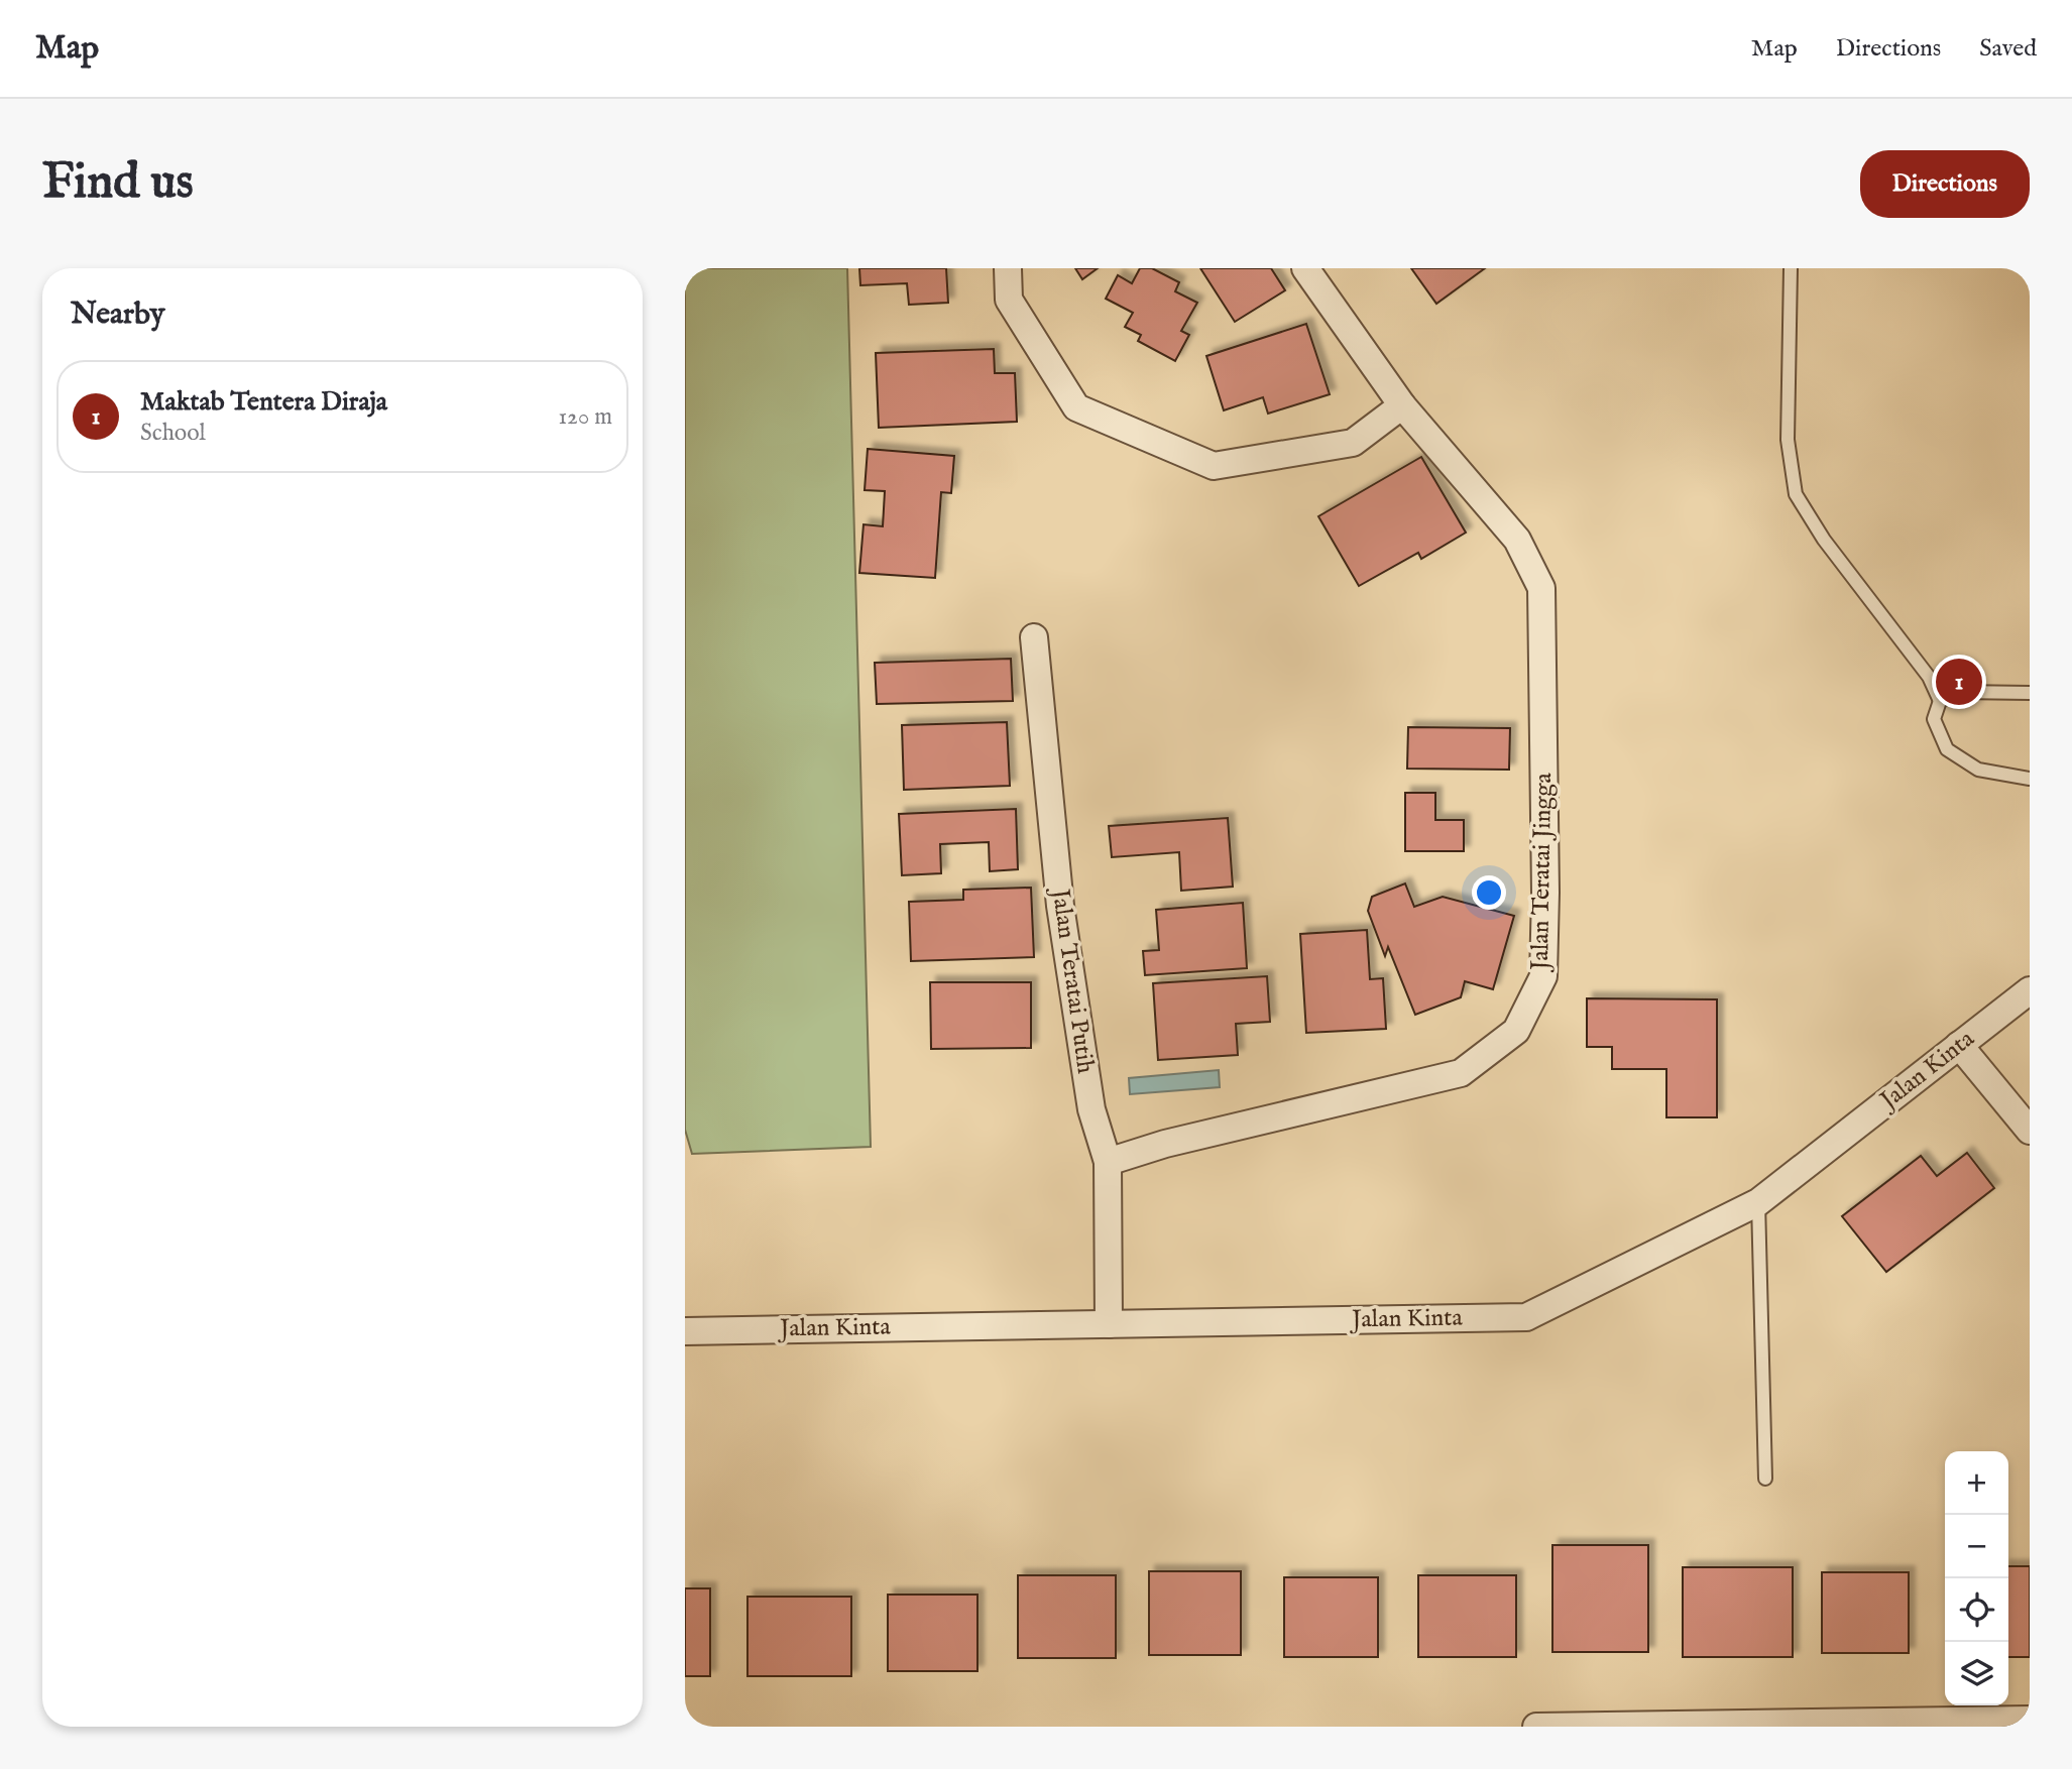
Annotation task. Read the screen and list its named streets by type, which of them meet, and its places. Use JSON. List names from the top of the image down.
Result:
{
  "streets": {
    "street": ["Jalan Teratai Jingga", "Jalan Teratai Putih", "Jalan Kinta"]
  },
  "crossings": [
    ["Jalan Teratai Jingga", "Jalan Teratai Putih"],
    ["Jalan Teratai Putih", "Jalan Kinta"]
  ],
  "page": {
    "header": "Map",
    "nav": ["Map", "Directions", "Saved"],
    "buttons": "Directions",
    "title": "Find us",
    "heading": "Nearby",
    "list": [
      {
        "mark": "1",
        "name": "Maktab Tentera Diraja",
        "note": "School",
        "value": "120 m"
      }
    ],
    "pins": "1",
    "map_buttons": ["+", "−"]
  }
}
